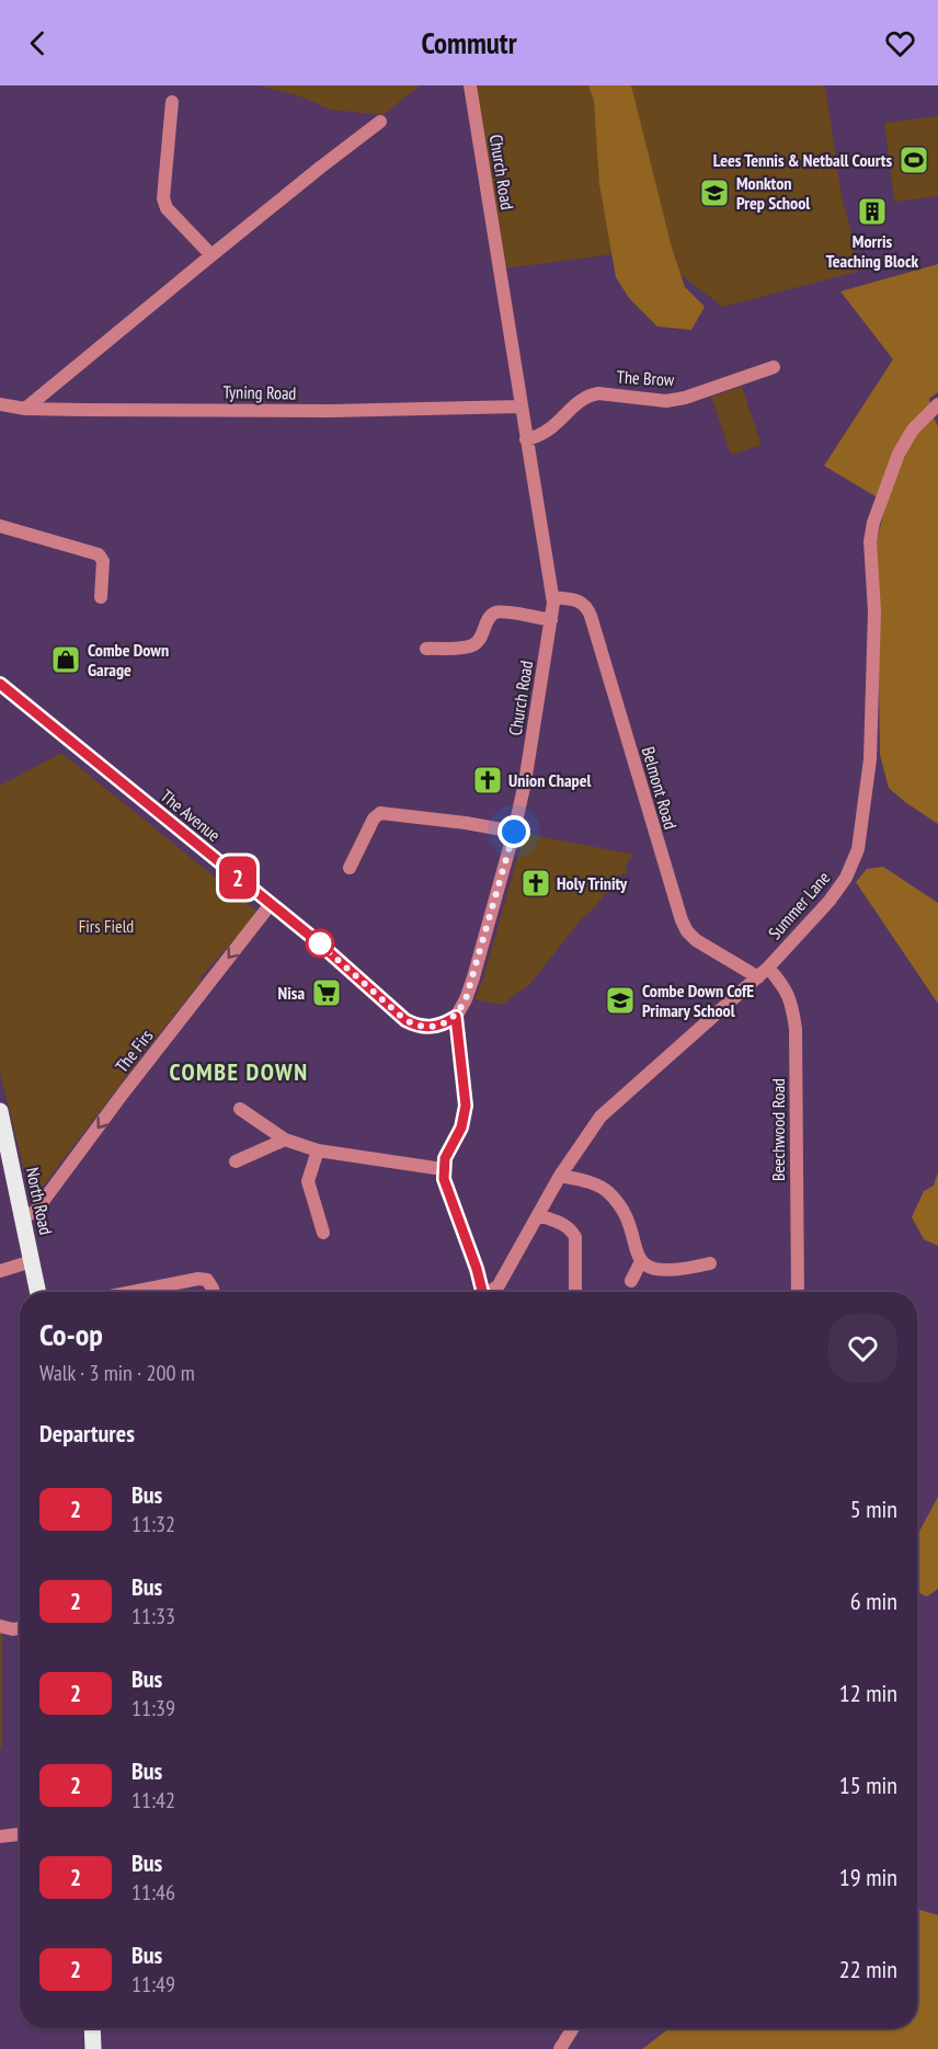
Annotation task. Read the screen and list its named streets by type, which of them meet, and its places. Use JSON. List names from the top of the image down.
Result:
{
  "streets": {
    "main road": ["North Road"],
    "street": [
      "Church Road",
      "The Brow",
      "Tyning Road",
      "Belmont Road",
      "The Avenue",
      "Summer Lane",
      "The Firs",
      "Beechwood Road"
    ]
  },
  "crossings": [
    ["Church Road", "The Brow"],
    ["Church Road", "Tyning Road"],
    ["Church Road", "Belmont Road"],
    ["Church Road", "The Avenue"],
    ["Belmont Road", "Summer Lane"],
    ["The Avenue", "The Firs"],
    ["Summer Lane", "Beechwood Road"],
    ["The Firs", "North Road"]
  ],
  "one_way": ["The Firs"],
  "districts": ["COMBE DOWN"],
  "parks": ["Firs Field"],
  "places": {
    "sports": ["Lees Tennis & Netball Courts"],
    "school or university": ["Monkton Prep School", "Combe Down CofE Primary School"],
    "building": ["Morris Teaching Block"],
    "shop": ["Combe Down Garage"],
    "church": ["Union Chapel", "Holy Trinity"],
    "supermarket": ["Nisa"]
  },
  "lines": ["bus line 2"],
  "page": {
    "header": "Commutr",
    "on_map": "2",
    "heading": [
      ["Co-op", "Walk · 3 min · 200 m"],
      "Departures"
    ],
    "list": [
      {
        "mark": "2",
        "name": "Bus",
        "note": "11:32",
        "value": "5 min"
      },
      {
        "mark": "2",
        "name": "Bus",
        "note": "11:33",
        "value": "6 min"
      },
      {
        "mark": "2",
        "name": "Bus",
        "note": "11:39",
        "value": "12 min"
      },
      {
        "mark": "2",
        "name": "Bus",
        "note": "11:42",
        "value": "15 min"
      },
      {
        "mark": "2",
        "name": "Bus",
        "note": "11:46",
        "value": "19 min"
      },
      {
        "mark": "2",
        "name": "Bus",
        "note": "11:49",
        "value": "22 min"
      }
    ]
  }
}
